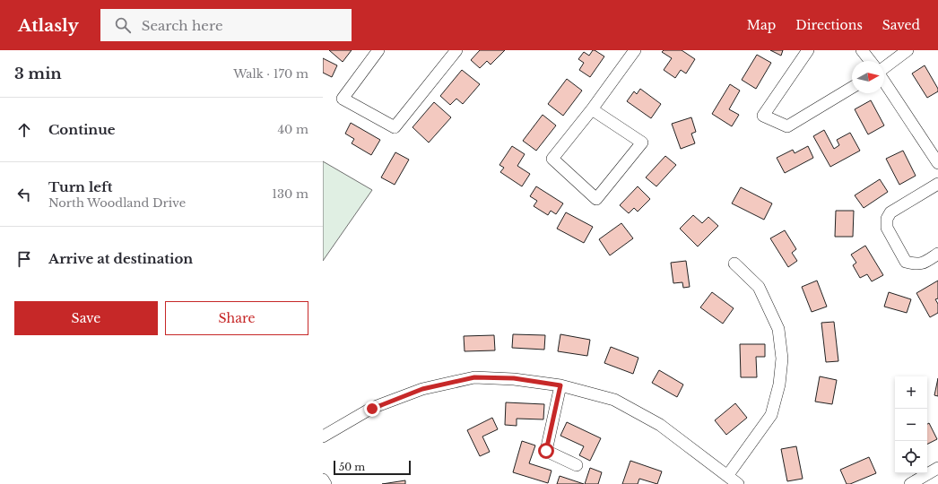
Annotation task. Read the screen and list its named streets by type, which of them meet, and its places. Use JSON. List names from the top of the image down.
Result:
{
  "scale_bar": "50 m",
  "north": "right",
  "page": {
    "header": "Atlasly",
    "search": "Search here",
    "nav": ["Map", "Directions", "Saved"],
    "heading": ["3 min", "Walk · 170 m"],
    "list": [
      ["Continue", "40 m"],
      ["Turn left", "North Woodland Drive", "130 m"],
      "Arrive at destination"
    ],
    "buttons": ["Save", "Share"],
    "map_buttons": ["+", "−"],
    "scale": "50 m"
  }
}
